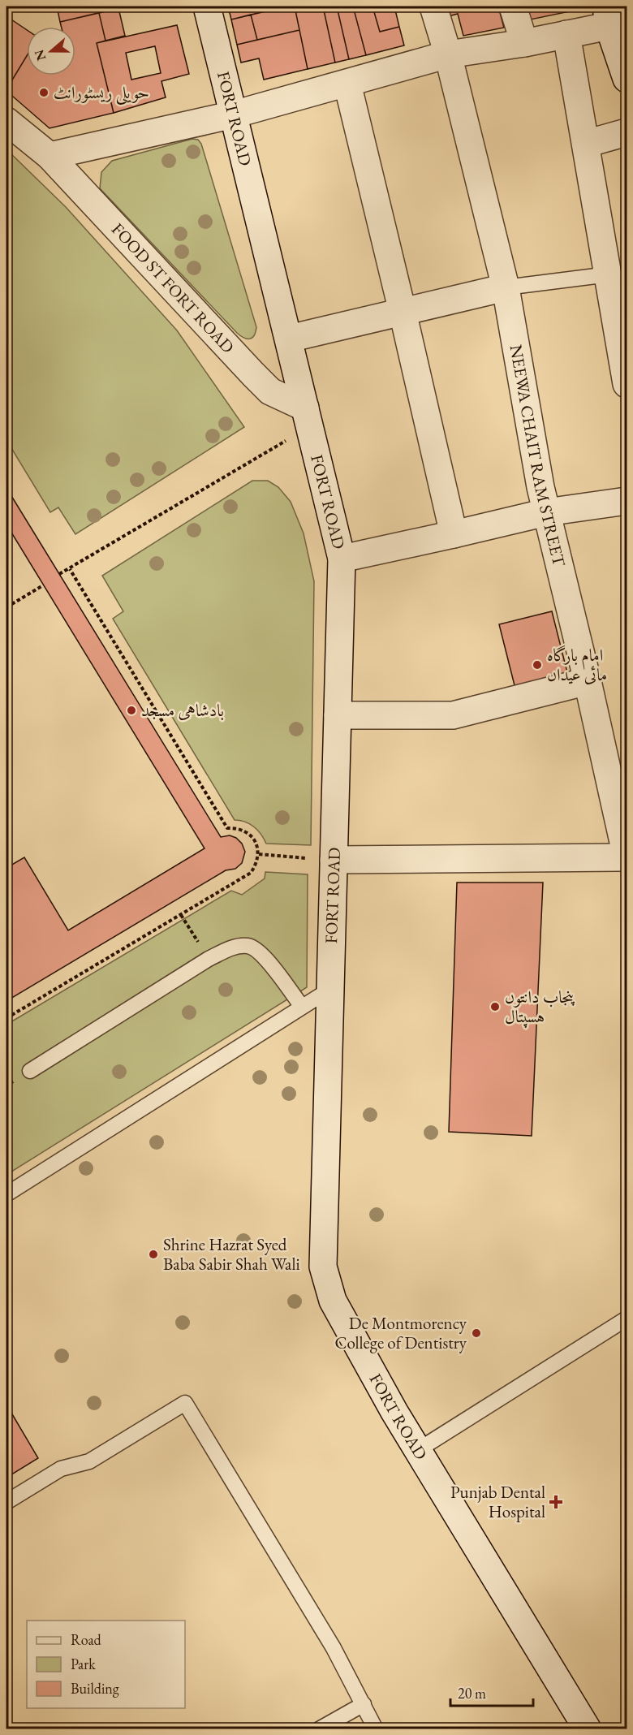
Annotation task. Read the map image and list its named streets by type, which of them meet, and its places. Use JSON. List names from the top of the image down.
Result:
{
  "streets": {
    "street": ["FORT ROAD", "FOOD ST FORT ROAD", "NEEWA CHAIT RAM STREET"]
  },
  "crossings": [
    ["FORT ROAD", "FOOD ST FORT ROAD"]
  ],
  "places": {
    "other": [
      "حویلی ریسٹورانٹ",
      "امام بارگاہ مائی عیداں",
      "بادشاہی مسجد",
      "پنجاب دانتوں ہسپتال",
      "Shrine Hazrat Syed Baba Sabir Shah Wali",
      "De Montmorency College of Dentistry"
    ],
    "health": ["Punjab Dental Hospital"]
  },
  "legend": ["Road", "Park", "Building"],
  "scale_bar": "20 m",
  "north": "left"
}
